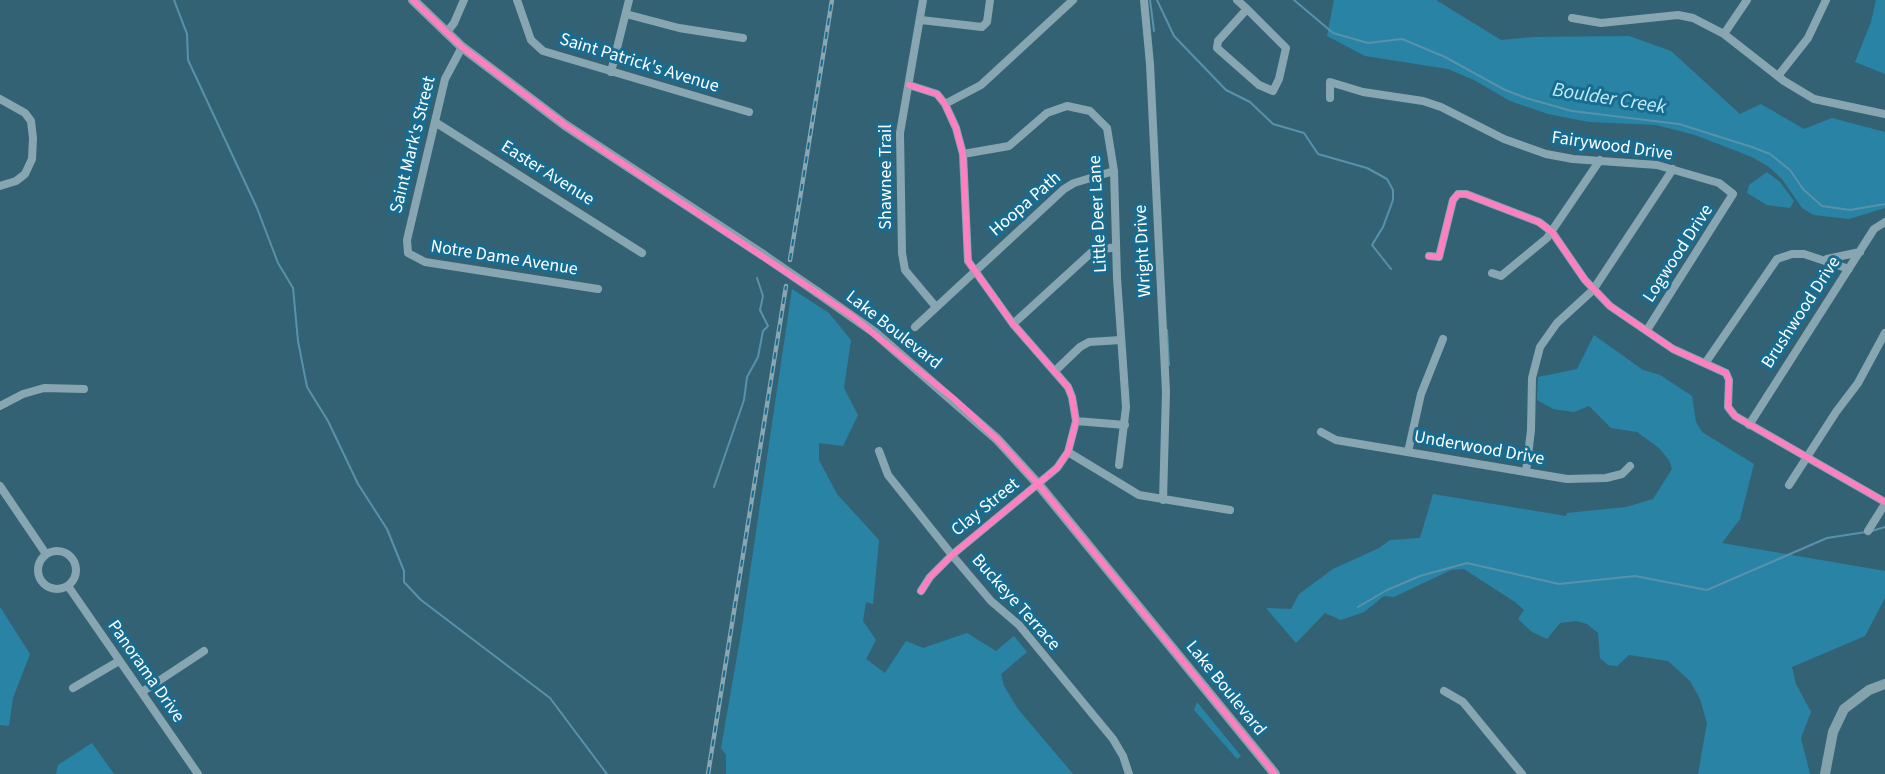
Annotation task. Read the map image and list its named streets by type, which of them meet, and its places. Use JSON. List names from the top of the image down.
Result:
{
  "streets": {
    "main road": ["Lake Boulevard"],
    "street": [
      "Saint Patrick's Avenue",
      "Saint Mark's Street",
      "Fairywood Drive",
      "Easter Avenue",
      "Shawnee Trail",
      "Hoopa Path",
      "Little Deer Lane",
      "Wright Drive",
      "Logwood Drive",
      "Notre Dame Avenue",
      "Brushwood Drive",
      "Underwood Drive",
      "Clay Street",
      "Buckeye Terrace",
      "Panorama Drive"
    ]
  },
  "crossings": [
    ["Saint Mark's Street", "Easter Avenue"],
    ["Saint Mark's Street", "Notre Dame Avenue"],
    ["Saint Mark's Street", "Lake Boulevard"],
    ["Fairywood Drive", "Logwood Drive"],
    ["Shawnee Trail", "Hoopa Path"],
    ["Hoopa Path", "Little Deer Lane"],
    ["Lake Boulevard", "Clay Street"],
    ["Clay Street", "Buckeye Terrace"]
  ],
  "water": ["Boulder Creek"]
}
